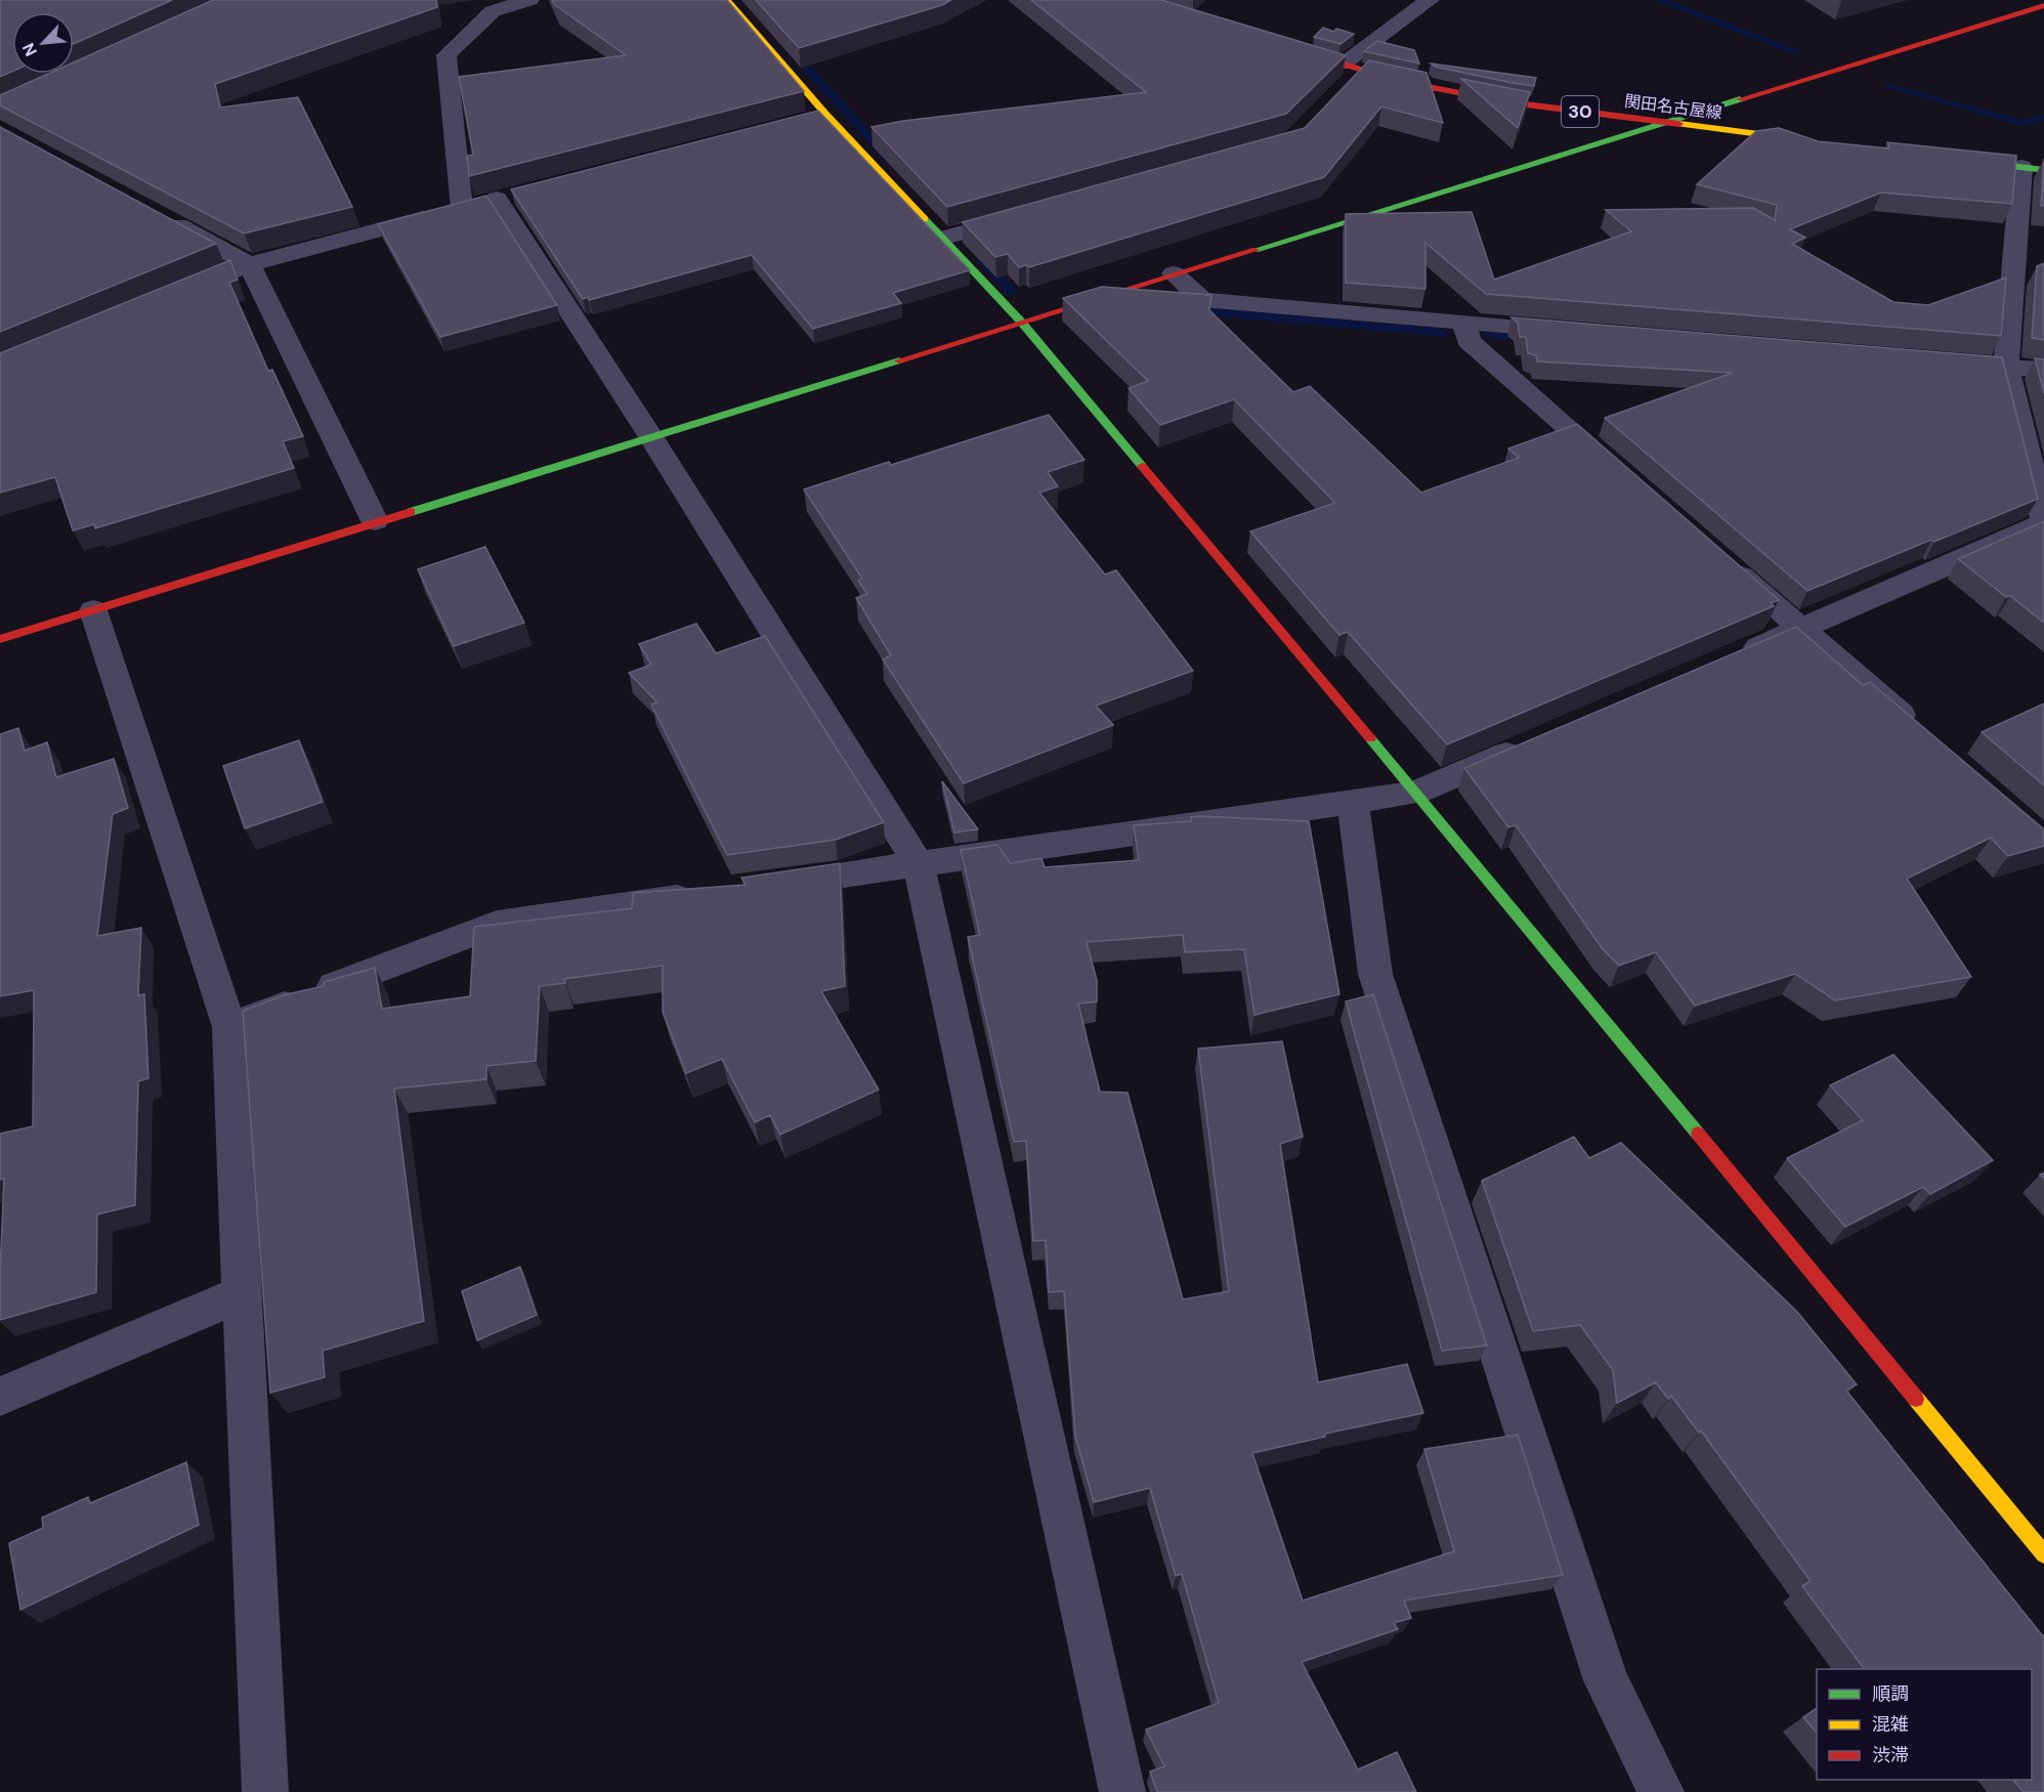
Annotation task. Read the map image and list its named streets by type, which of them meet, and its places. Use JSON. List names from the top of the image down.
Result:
{
  "streets": {
    "street": ["関田名古屋線", "30"]
  },
  "legend": ["順調", "混雑", "渋滞"],
  "north": "bottom left"
}
